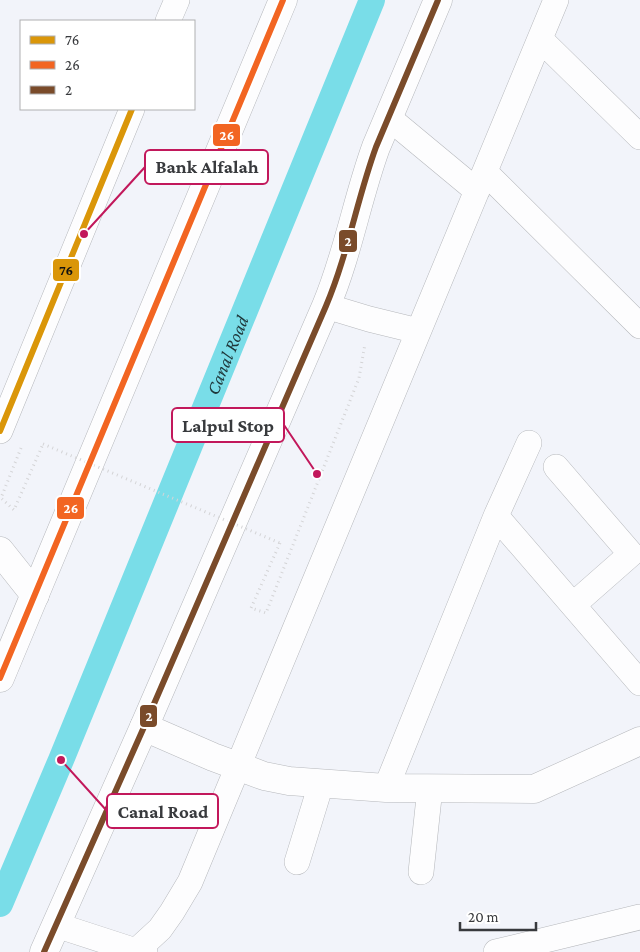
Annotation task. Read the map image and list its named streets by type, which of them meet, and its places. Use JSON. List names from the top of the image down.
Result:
{
  "water": ["Canal Road"],
  "places": ["Bank Alfalah", "Lalpul Stop", "Canal Road"],
  "lines": ["transit line 26", "transit line 2", "transit line 76"],
  "legend": ["76", "26", "2"],
  "scale_bar": "20 m"
}
